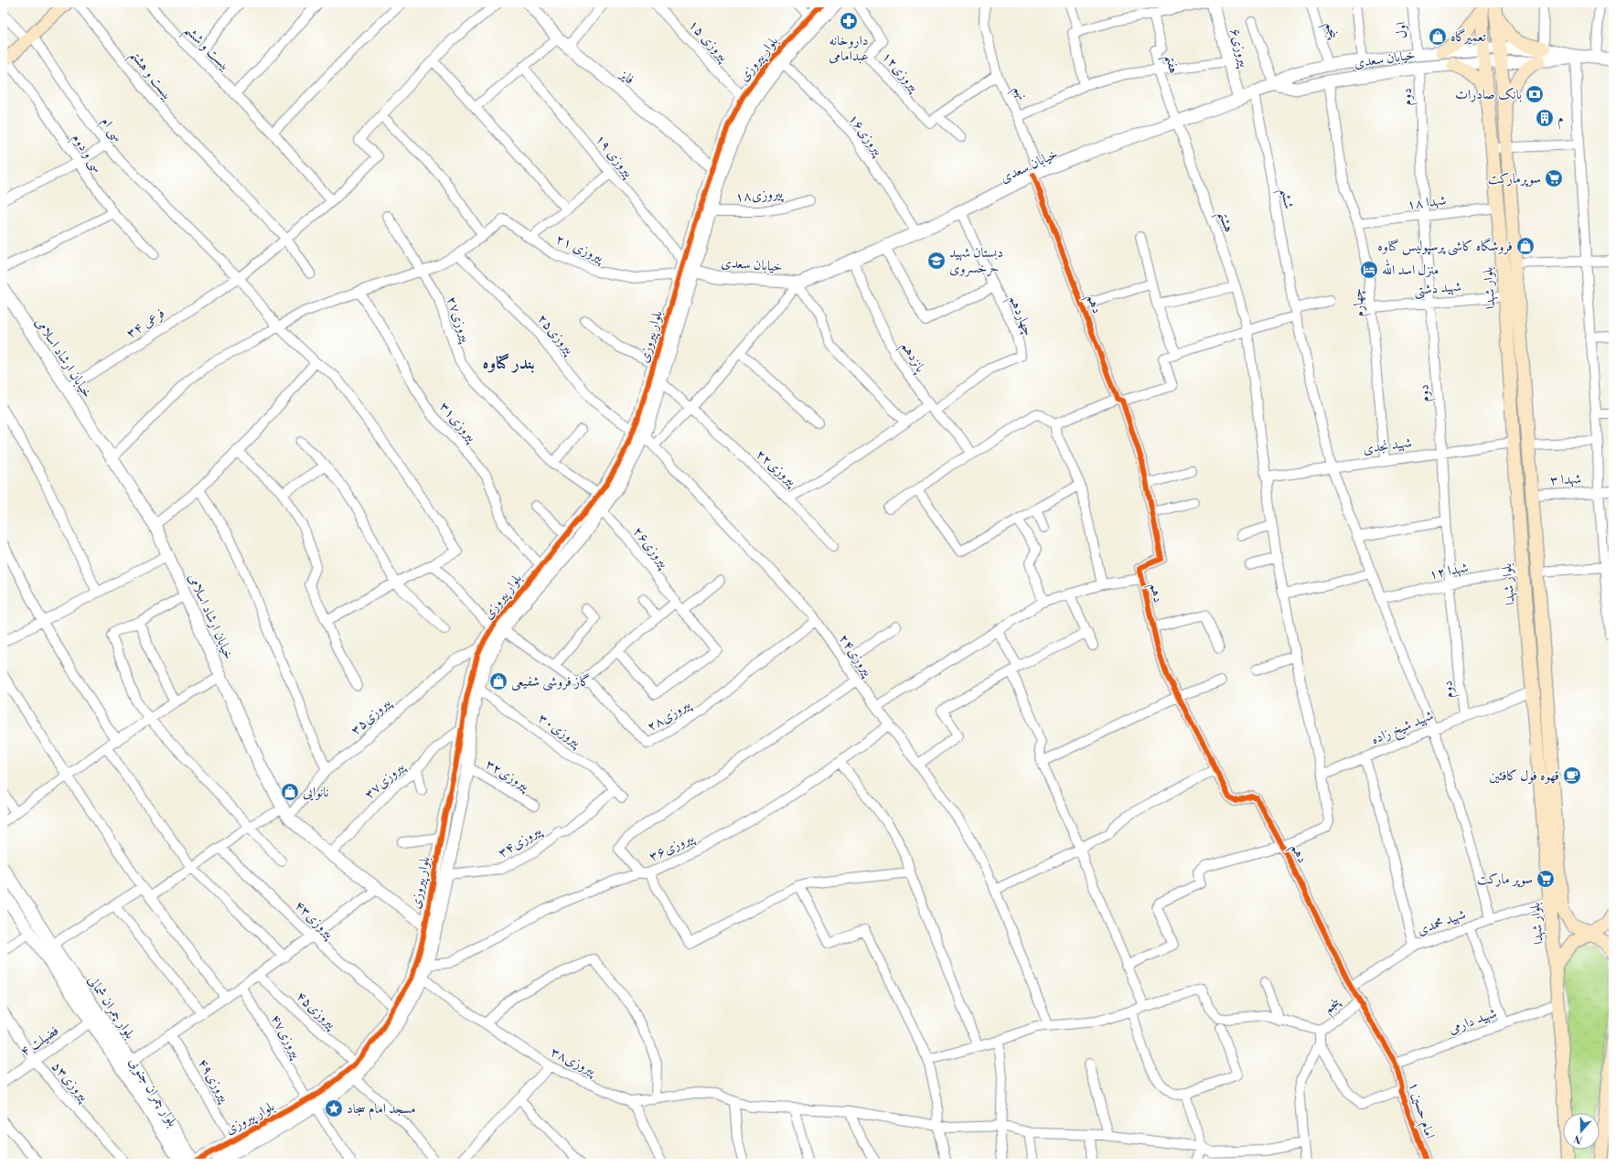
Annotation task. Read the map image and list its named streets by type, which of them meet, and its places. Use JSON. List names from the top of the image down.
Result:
{
  "streets": {
    "main road": ["بلوار شهدا"],
    "street": [
      "پنجم",
      "اول",
      "پیروزی ۱۵",
      "بیست و ششم",
      "پیروزی۶",
      "بلوار پیروزی",
      "خیابان سعدی",
      "هفتم",
      "پیروزی۱۲",
      "بیست و هشتم",
      "فایز",
      "نهم",
      "دوم",
      "سی ام",
      "پیروزی۱۶",
      "سی و دوم",
      "پیروزی ۱۹",
      "پیروزی۱۸",
      "ششم",
      "شهدا ۱۸",
      "هشتم",
      "پیروزی ۲۱",
      "شهید دشتی",
      "چهارم",
      "دهم",
      "چهاردهم",
      "پیروزی۲۷",
      "فرعی ۳۴",
      "پیروزی۲۵",
      "پانزدهم",
      "خیابان ارشاد اسلامی",
      "پیروزی۳۱",
      "شهید نجدی",
      "پیروزی۲۲",
      "شهدا ۳",
      "پیروزی۲۶",
      "شهدا ۱۲",
      "پیروزی۲۴",
      "پیروزی۲۸",
      "پیروزی۳۵",
      "شهید شیخ زاده",
      "پیروزی۳۰",
      "پیروزی۳۲",
      "پیروزی۳۷",
      "پیروزی۳۴",
      "پیروزی۳۶",
      "پیروزی۴۳",
      "شهید محمدی",
      "بلوار چمران شمالی",
      "پیروزی۴۵",
      "شهید دارمی",
      "پیروزی۴۷",
      "فضیلت ۴",
      "پیروزی۳۸",
      "پیروزی۴۹",
      "پیروزی۵۳",
      "بلوار چمران جنوبی",
      "امام حسین ۱"
    ]
  },
  "crossings": [
    ["پنجم", "خیابان سعدی"],
    ["پنجم", "دهم"],
    ["پنجم", "امام حسین ۱"],
    ["اول", "خیابان سعدی"],
    ["پیروزی ۱۵", "بلوار پیروزی"],
    ["بیست و ششم", "فرعی ۳۴"],
    ["پیروزی۶", "خیابان سعدی"],
    ["بلوار پیروزی", "خیابان سعدی"],
    ["بلوار پیروزی", "فایز"],
    ["بلوار پیروزی", "پیروزی۱۶"],
    ["بلوار پیروزی", "پیروزی ۱۹"],
    ["بلوار پیروزی", "پیروزی۱۸"],
    ["بلوار پیروزی", "پیروزی ۲۱"],
    ["بلوار پیروزی", "پیروزی۲۷"],
    ["بلوار پیروزی", "پیروزی۲۵"],
    ["بلوار پیروزی", "خیابان ارشاد اسلامی"],
    ["بلوار پیروزی", "پیروزی۳۱"],
    ["بلوار پیروزی", "پیروزی۲۲"],
    ["بلوار پیروزی", "پیروزی۲۶"],
    ["بلوار پیروزی", "پیروزی۲۴"],
    ["بلوار پیروزی", "پیروزی۲۸"],
    ["بلوار پیروزی", "پیروزی۳۵"],
    ["بلوار پیروزی", "پیروزی۳۰"],
    ["بلوار پیروزی", "پیروزی۳۲"],
    ["بلوار پیروزی", "پیروزی۳۷"],
    ["بلوار پیروزی", "پیروزی۳۴"],
    ["بلوار پیروزی", "پیروزی۳۶"],
    ["بلوار پیروزی", "پیروزی۴۳"],
    ["بلوار پیروزی", "بلوار چمران شمالی"],
    ["بلوار پیروزی", "پیروزی۴۵"],
    ["بلوار پیروزی", "پیروزی۴۷"],
    ["بلوار پیروزی", "پیروزی۳۸"],
    ["بلوار پیروزی", "پیروزی۴۹"],
    ["خیابان سعدی", "هفتم"],
    ["خیابان سعدی", "نهم"],
    ["خیابان سعدی", "دوم"],
    ["خیابان سعدی", "پیروزی۱۶"],
    ["خیابان سعدی", "ششم"],
    ["خیابان سعدی", "هشتم"],
    ["خیابان سعدی", "بلوار شهدا"],
    ["خیابان سعدی", "چهارم"],
    ["خیابان سعدی", "دهم"],
    ["خیابان سعدی", "چهاردهم"],
    ["خیابان سعدی", "پانزدهم"],
    ["هفتم", "هشتم"],
    ["بیست و هشتم", "فرعی ۳۴"],
    ["نهم", "دهم"],
    ["دوم", "شهدا ۱۸"],
    ["دوم", "شهید دشتی"],
    ["دوم", "شهید نجدی"],
    ["دوم", "شهدا ۱۲"],
    ["دوم", "شهید شیخ زاده"],
    ["سی ام", "فرعی ۳۴"],
    ["سی ام", "پیروزی۲۸"],
    ["ششم", "شهید نجدی"],
    ["ششم", "شهدا ۱۲"],
    ["ششم", "شهید شیخ زاده"],
    ["ششم", "شهید محمدی"],
    ["شهدا ۱۸", "بلوار شهدا"],
    ["شهدا ۱۸", "چهارم"],
    ["هشتم", "دهم"],
    ["هشتم", "شهید نجدی"],
    ["هشتم", "شهید شیخ زاده"],
    ["شهید دشتی", "بلوار شهدا"],
    ["شهید دشتی", "چهارم"],
    ["بلوار شهدا", "شهید نجدی"],
    ["بلوار شهدا", "شهدا ۳"],
    ["بلوار شهدا", "شهدا ۱۲"],
    ["بلوار شهدا", "شهید شیخ زاده"],
    ["بلوار شهدا", "شهید محمدی"],
    ["بلوار شهدا", "شهید دارمی"],
    ["چهارم", "شهید نجدی"],
    ["دهم", "شهید محمدی"],
    ["دهم", "امام حسین ۱"],
    ["چهاردهم", "پانزدهم"],
    ["چهاردهم", "پیروزی۲۲"],
    ["فرعی ۳۴", "خیابان ارشاد اسلامی"],
    ["پیروزی۲۵", "پیروزی۲۴"],
    ["پانزدهم", "پیروزی۲۲"],
    ["خیابان ارشاد اسلامی", "پیروزی۳۵"],
    ["خیابان ارشاد اسلامی", "پیروزی۳۷"],
    ["پیروزی۲۴", "پیروزی۲۸"],
    ["پیروزی۲۴", "پیروزی۳۶"],
    ["پیروزی۳۰", "پیروزی۳۴"],
    ["شهید دارمی", "امام حسین ۱"],
    ["فضیلت ۴", "پیروزی۵۳"],
    ["فضیلت ۴", "بلوار چمران جنوبی"]
  ],
  "districts": ["بندر گناوه"],
  "places": {
    "pharmacy": ["داروخانه عبدامامی"],
    "shop": [
      "تعمیرگاه",
      "فروشگاه کاشی پرسپولیس گناوه",
      "گاز فروشی شفیعی",
      "نانوایی"
    ],
    "bank": ["بانک صادرات"],
    "building": ["م"],
    "supermarket": ["سوپرمارکت", "سوپر مارکت"],
    "school or university": ["دبستان شهید حرخسروی"],
    "hotel": ["منزل اسد الله"],
    "cafe": ["قهوه فول کافئین"],
    "place": ["مسجد امام سجاد"]
  },
  "north": "bottom"
}
